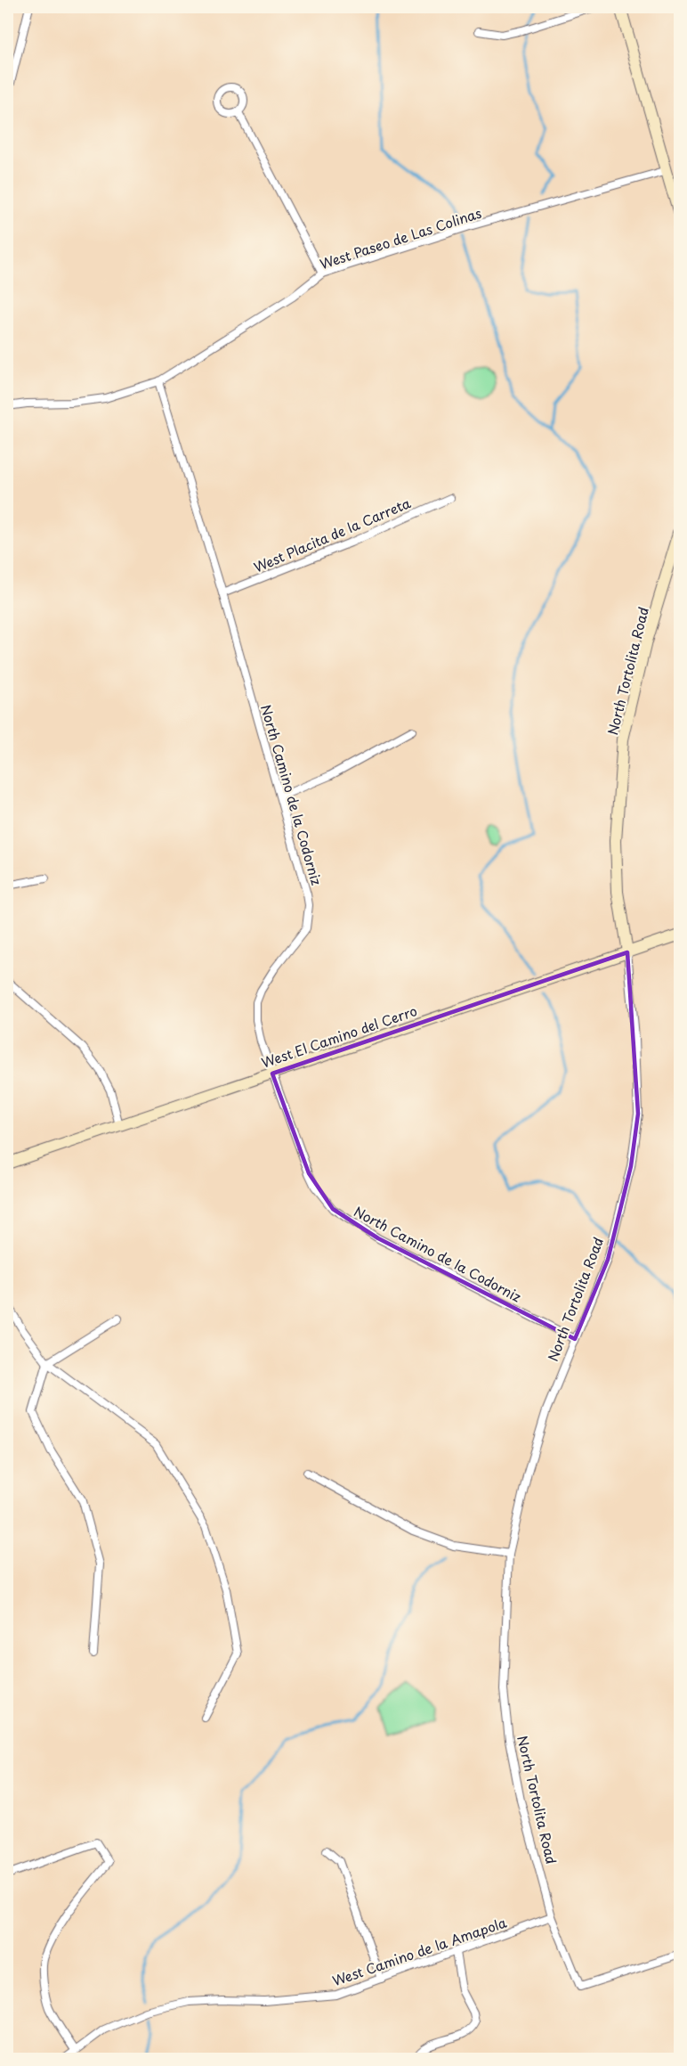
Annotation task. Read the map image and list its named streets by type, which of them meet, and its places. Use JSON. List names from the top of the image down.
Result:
{
  "streets": {
    "street": [
      "West Paseo de Las Colinas",
      "West Placita de la Carreta",
      "North Tortolita Road",
      "North Camino de la Codorniz",
      "West El Camino del Cerro",
      "West Camino de la Amapola"
    ]
  },
  "crossings": [
    ["West Paseo de Las Colinas", "North Camino de la Codorniz"],
    ["West Placita de la Carreta", "North Camino de la Codorniz"],
    ["North Tortolita Road", "North Camino de la Codorniz"],
    ["North Tortolita Road", "West El Camino del Cerro"],
    ["North Tortolita Road", "West Camino de la Amapola"],
    ["North Camino de la Codorniz", "West El Camino del Cerro"]
  ]
}
